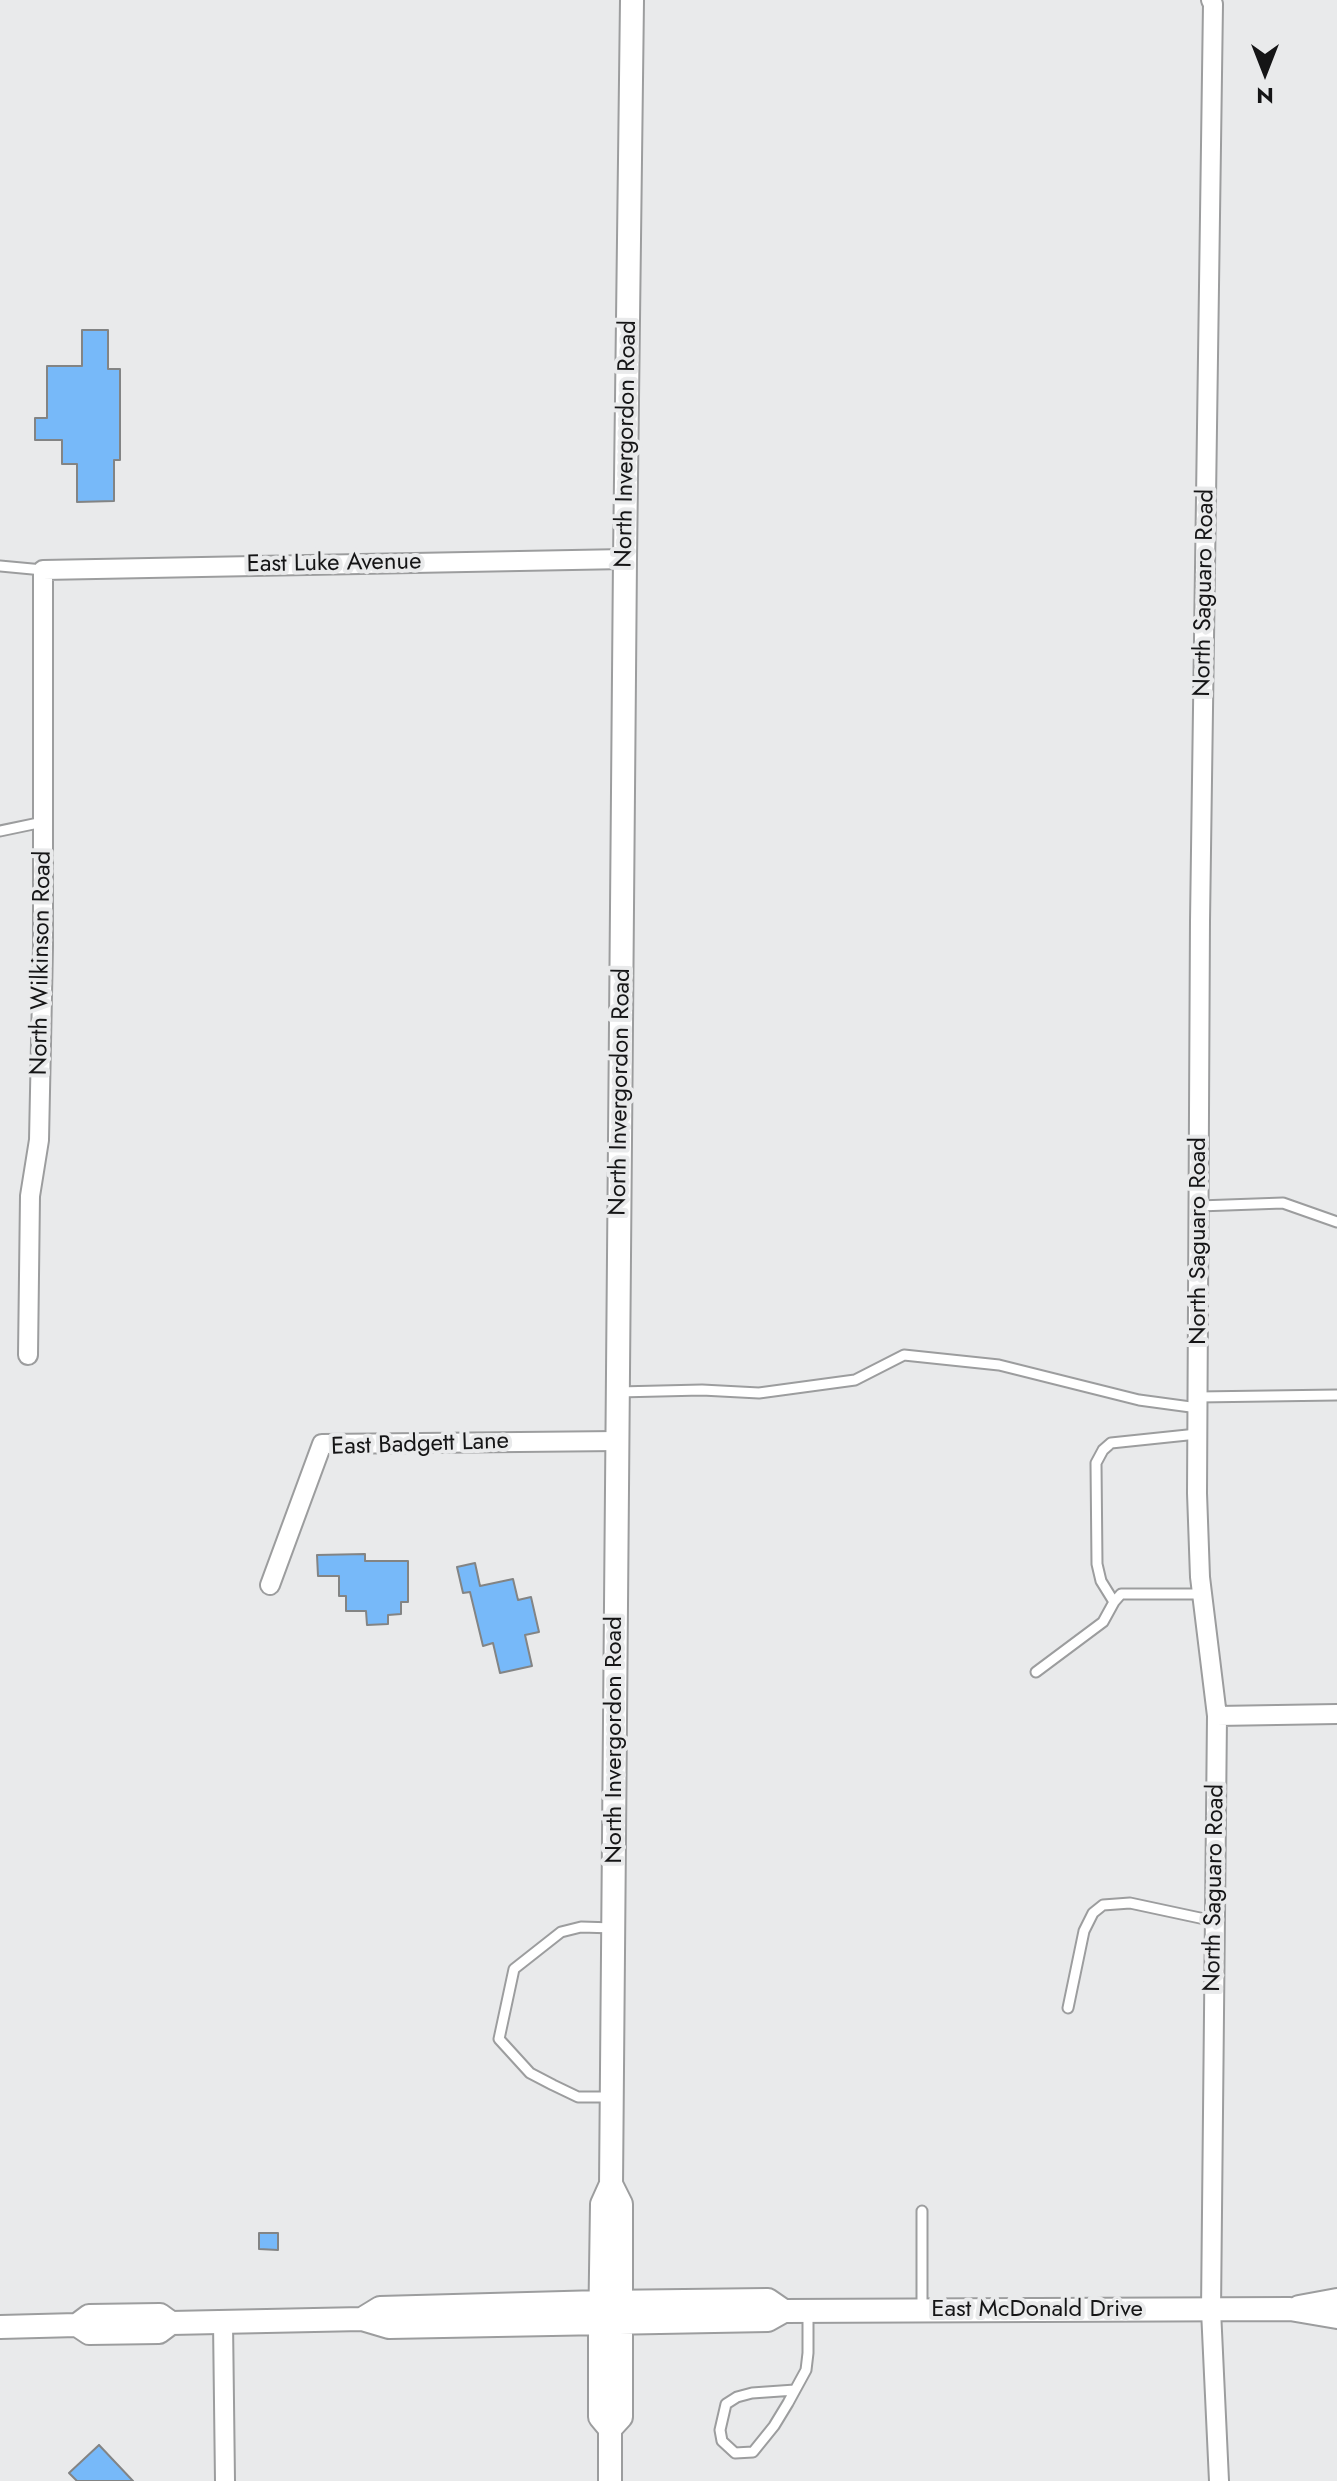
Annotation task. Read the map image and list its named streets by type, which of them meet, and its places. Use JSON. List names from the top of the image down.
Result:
{
  "streets": {
    "street": [
      "North Invergordon Road",
      "East Luke Avenue",
      "North Saguaro Road",
      "North Wilkinson Road",
      "East Badgett Lane",
      "East McDonald Drive"
    ]
  },
  "crossings": [
    ["North Invergordon Road", "East Luke Avenue"],
    ["North Invergordon Road", "East Badgett Lane"],
    ["North Invergordon Road", "East McDonald Drive"],
    ["East Luke Avenue", "North Wilkinson Road"],
    ["North Saguaro Road", "East McDonald Drive"]
  ],
  "north": "bottom"
}
